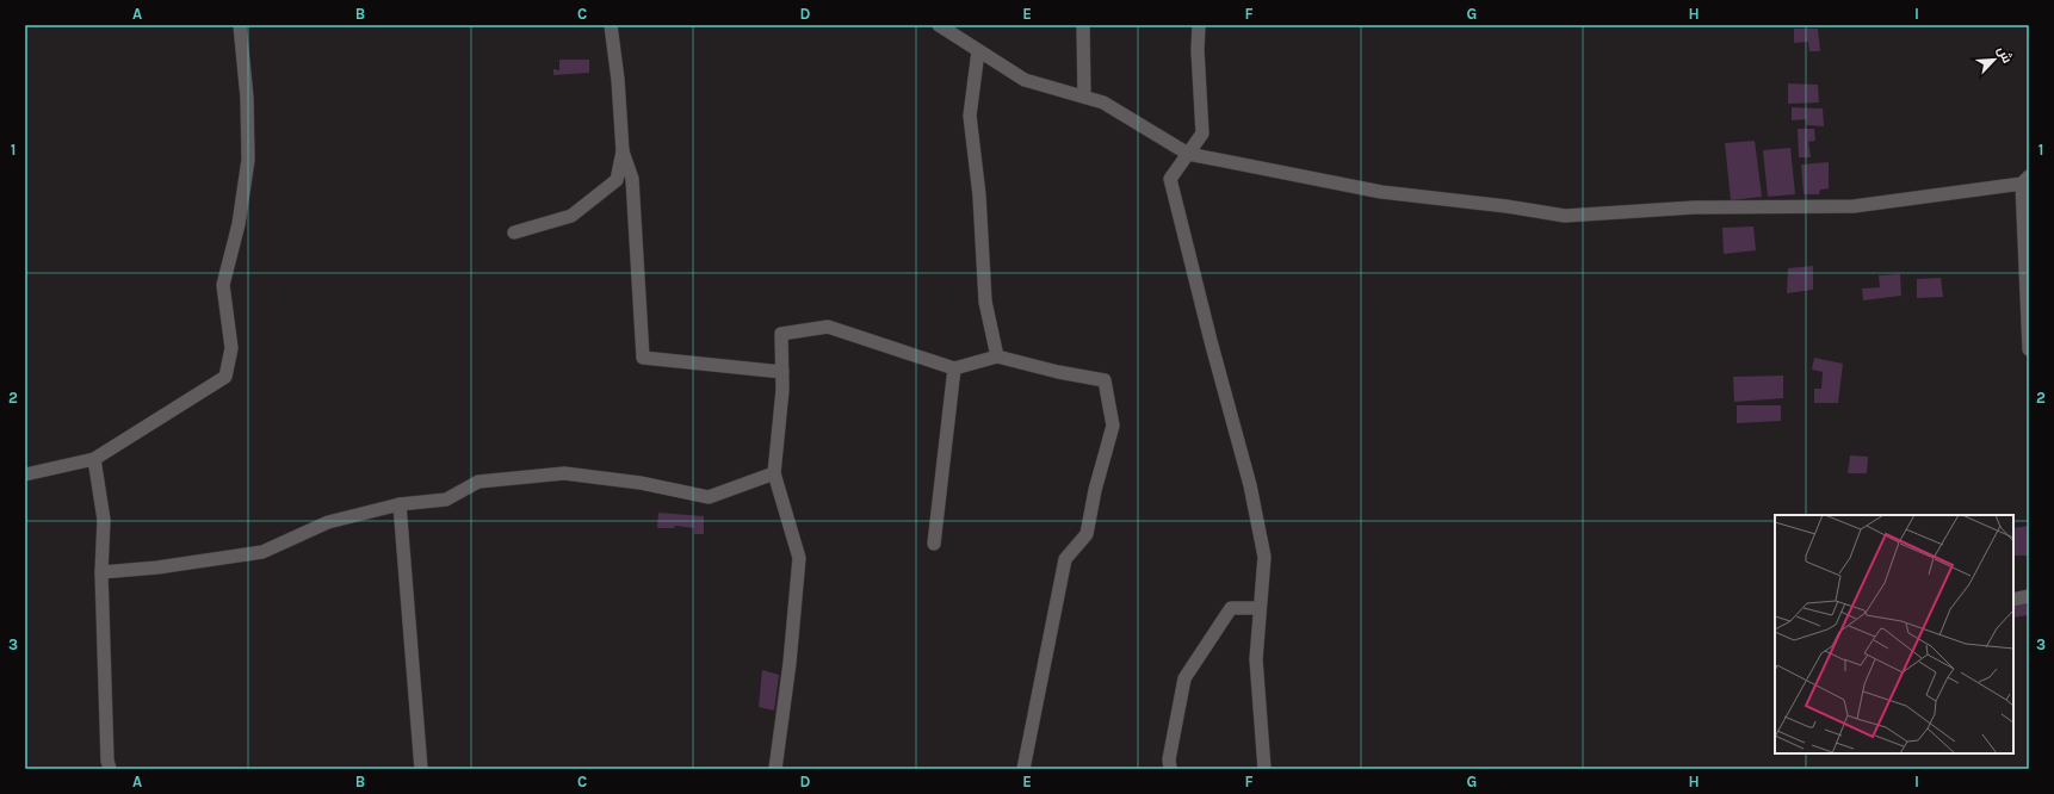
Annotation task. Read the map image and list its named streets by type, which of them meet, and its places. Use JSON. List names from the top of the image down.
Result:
{
  "north": "top right",
  "grid": {
    "columns": [
      "A",
      "B",
      "C",
      "D",
      "E",
      "F",
      "G",
      "H",
      "I"
    ],
    "rows": ["1", "2", "3"]
  }
}
